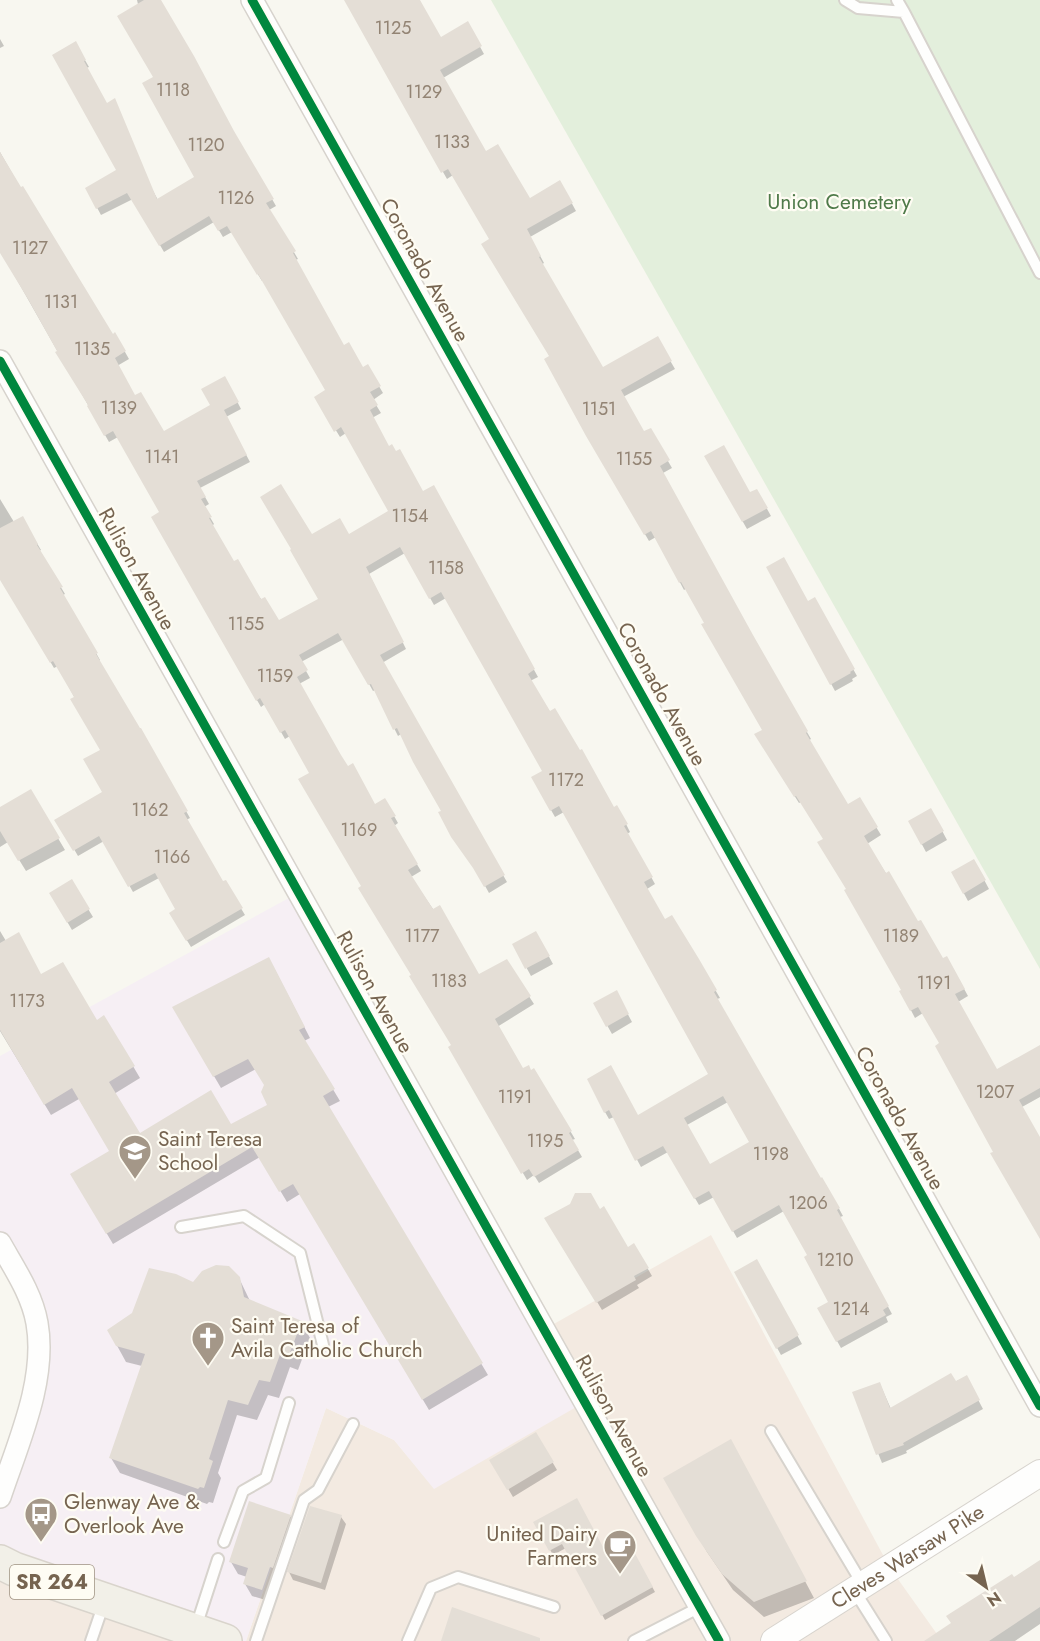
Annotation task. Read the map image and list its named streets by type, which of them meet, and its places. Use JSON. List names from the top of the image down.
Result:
{
  "streets": {
    "main road": ["SR 264"],
    "street": ["Coronado Avenue", "Rulison Avenue", "Cleves Warsaw Pike"]
  },
  "parks": ["Union Cemetery"],
  "places": {
    "school or university": ["Saint Teresa School"],
    "church": ["Saint Teresa of Avila Catholic Church"],
    "bus stop": ["Glenway Ave & Overlook Ave"],
    "cafe": ["United Dairy Farmers"]
  },
  "house_numbers": [
    "1125",
    "1118",
    "1129",
    "1133",
    "1120",
    "1126",
    "1127",
    "1131",
    "1135",
    "1139",
    "1151",
    "1141",
    "1155",
    "1154",
    "1158",
    "1155",
    "1159",
    "1172",
    "1162",
    "1169",
    "1166",
    "1177",
    "1189",
    "1183",
    "1191",
    "1173",
    "1207",
    "1191",
    "1195",
    "1198",
    "1206",
    "1210",
    "1214"
  ],
  "north": "bottom right"
}
